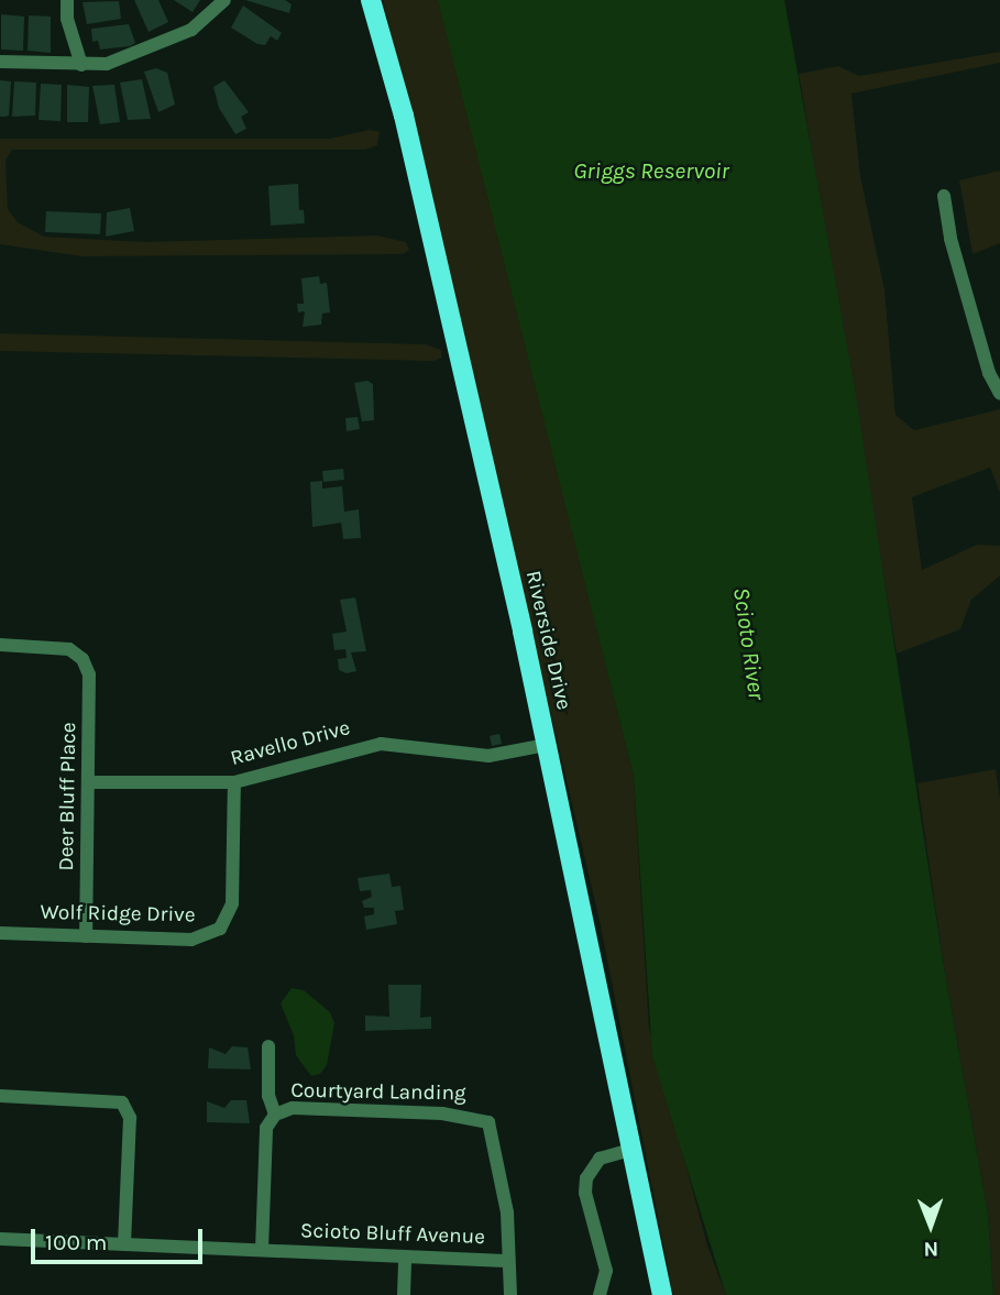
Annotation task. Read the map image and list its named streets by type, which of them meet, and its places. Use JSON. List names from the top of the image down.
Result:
{
  "streets": {
    "main road": ["Riverside Drive"],
    "street": [
      "Ravello Drive",
      "Deer Bluff Place",
      "Wolf Ridge Drive",
      "Courtyard Landing",
      "Scioto Bluff Avenue"
    ]
  },
  "crossings": [
    ["Riverside Drive", "Ravello Drive"],
    ["Ravello Drive", "Deer Bluff Place"],
    ["Ravello Drive", "Wolf Ridge Drive"],
    ["Deer Bluff Place", "Wolf Ridge Drive"],
    ["Courtyard Landing", "Scioto Bluff Avenue"]
  ],
  "water": ["Griggs Reservoir", "Scioto River"],
  "scale_bar": "100 m",
  "north": "bottom"
}
